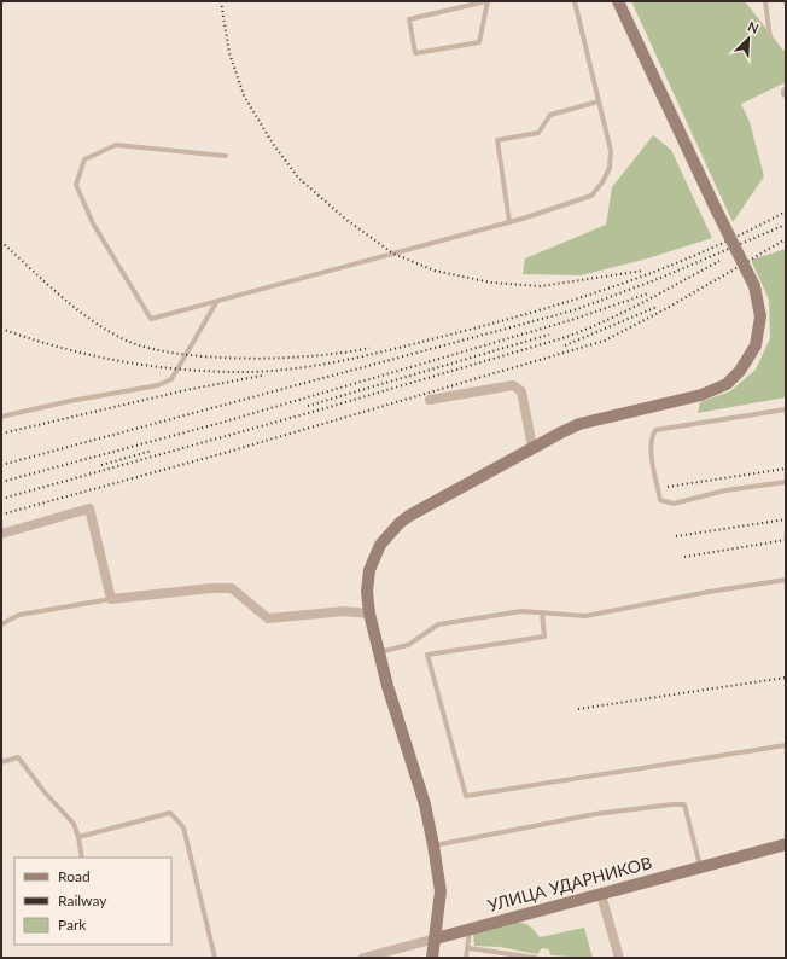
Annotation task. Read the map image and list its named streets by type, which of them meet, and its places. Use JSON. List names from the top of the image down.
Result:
{
  "streets": {
    "main road": ["УЛИЦА УДАРНИКОВ"]
  },
  "legend": ["Road", "Railway", "Park"],
  "north": "top right"
}
